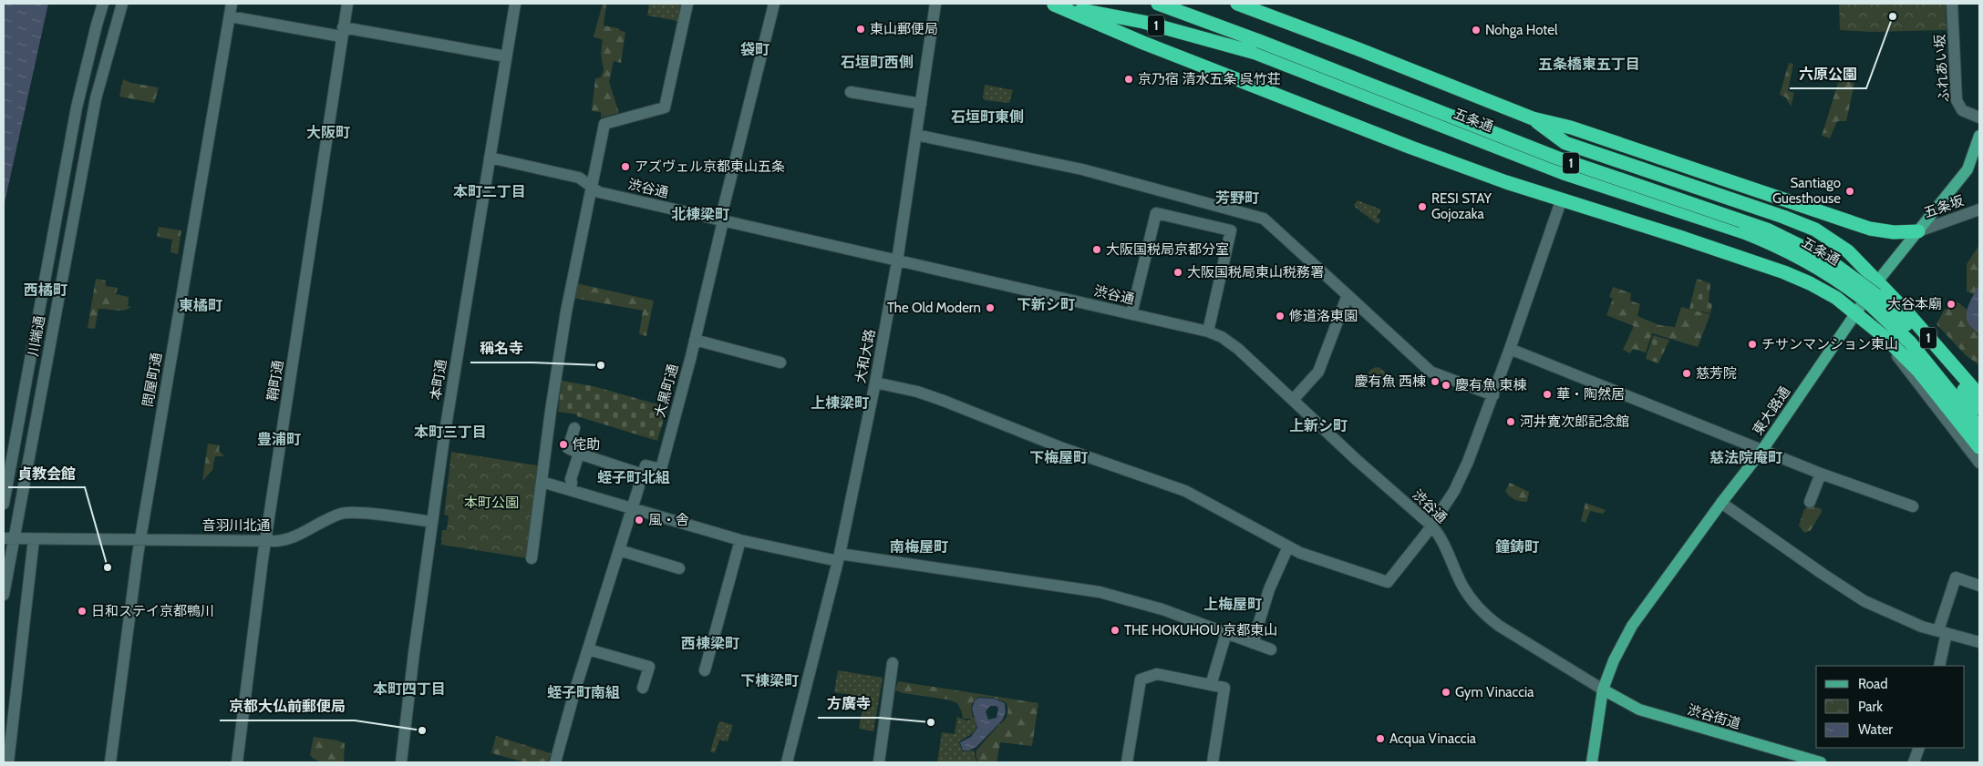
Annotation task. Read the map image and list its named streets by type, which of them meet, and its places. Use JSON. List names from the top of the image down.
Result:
{
  "streets": {
    "highway": ["1", "五条通"],
    "main road": ["東大路通", "渋谷街道"],
    "street": [
      "ふれあい坂",
      "渋谷通",
      "五条坂",
      "川端通",
      "大和大路",
      "問屋町通",
      "本町通",
      "鞘町通",
      "大黒町通",
      "音羽川北通"
    ]
  },
  "crossings": [
    ["1", "五条通"],
    ["1", "五条坂"],
    ["1", "東大路通"],
    ["渋谷通", "大和大路"],
    ["渋谷通", "本町通"],
    ["渋谷通", "大黒町通"],
    ["渋谷通", "東大路通"],
    ["渋谷通", "渋谷街道"],
    ["五条坂", "東大路通"],
    ["川端通", "音羽川北通"],
    ["問屋町通", "音羽川北通"],
    ["本町通", "音羽川北通"],
    ["鞘町通", "音羽川北通"],
    ["東大路通", "渋谷街道"]
  ],
  "districts": [
    "袋町",
    "石垣町西側",
    "五条橋東五丁目",
    "石垣町東側",
    "大阪町",
    "本町二丁目",
    "芳野町",
    "北棟梁町",
    "西橘町",
    "下新シ町",
    "東橘町",
    "上棟梁町",
    "上新シ町",
    "本町三丁目",
    "豊浦町",
    "下梅屋町",
    "慈法院庵町",
    "蛭子町北組",
    "南梅屋町",
    "鐘鋳町",
    "上梅屋町",
    "西棟梁町",
    "下棟梁町",
    "本町四丁目",
    "蛭子町南組"
  ],
  "parks": ["本町公園"],
  "places": [
    "六原公園",
    "東山郵便局",
    "Nohga Hotel",
    "京乃宿 清水五条 呉竹荘",
    "アズヴェル京都東山五条",
    "Santiago Guesthouse",
    "RESI STAY Gojozaka",
    "大阪国税局京都分室",
    "大阪国税局東山税務署",
    "大谷本廟",
    "The Old Modern",
    "修道洛東園",
    "チサンマンション東山",
    "稱名寺",
    "慈芳院",
    "慶有魚 西棟",
    "慶有魚 東棟",
    "華・陶然居",
    "河井寛次郎記念館",
    "侘助",
    "風・舎",
    "貞教会館",
    "日和ステイ京都鴨川",
    "THE HOKUHOU 京都東山",
    "Gym Vinaccia",
    "方廣寺",
    "京都大仏前郵便局",
    "Acqua Vinaccia"
  ],
  "legend": ["Road", "Park", "Water"]
}
